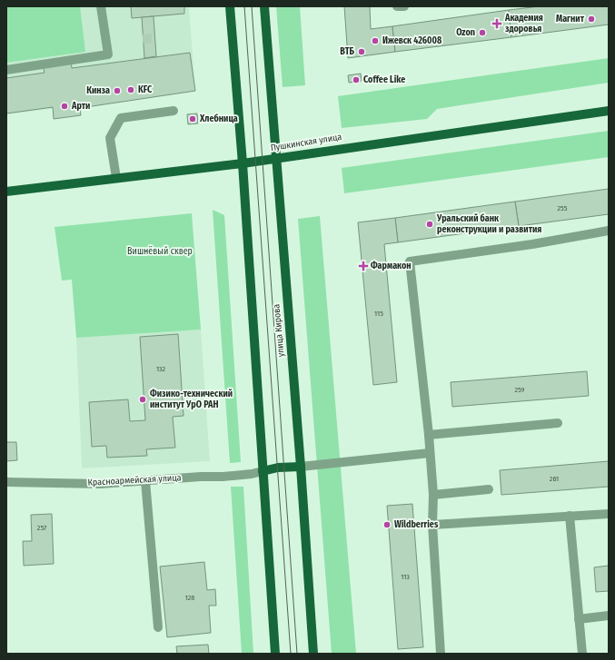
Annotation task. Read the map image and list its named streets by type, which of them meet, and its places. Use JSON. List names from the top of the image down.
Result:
{
  "streets": {
    "main road": ["Пушкинская улица", "улица Кирова"],
    "street": ["Красноармейская улица"]
  },
  "crossings": [
    ["Пушкинская улица", "улица Кирова"]
  ],
  "parks": ["Вишнёвый сквер"],
  "places": {
    "other": [
      "Магнит",
      "Ozon",
      "Ижевск 426008",
      "ВТБ",
      "Coffee Like",
      "KFC",
      "Кинза",
      "Арти",
      "Хлебница",
      "Уральский банк реконструкции и развития",
      "Физико-технический институт УрО РАН",
      "Wildberries"
    ],
    "health": ["Академия здоровья", "Фармакон"]
  },
  "house_numbers": [
    "255",
    "115",
    "132",
    "259",
    "261",
    "257",
    "113",
    "128"
  ]
}
